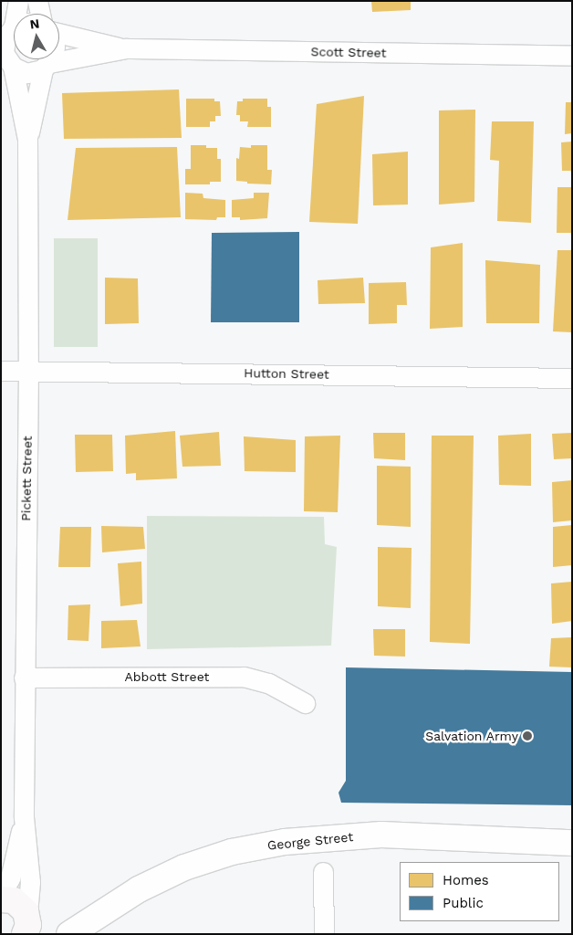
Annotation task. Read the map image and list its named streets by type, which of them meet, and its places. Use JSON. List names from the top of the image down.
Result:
{
  "streets": {
    "street": [
      "Scott Street",
      "Hutton Street",
      "Pickett Street",
      "Abbott Street",
      "George Street"
    ]
  },
  "crossings": [
    ["Scott Street", "Pickett Street"],
    ["Hutton Street", "Pickett Street"],
    ["Pickett Street", "Abbott Street"]
  ],
  "places": ["Salvation Army"],
  "legend": ["Homes", "Public"],
  "north": "top"
}
